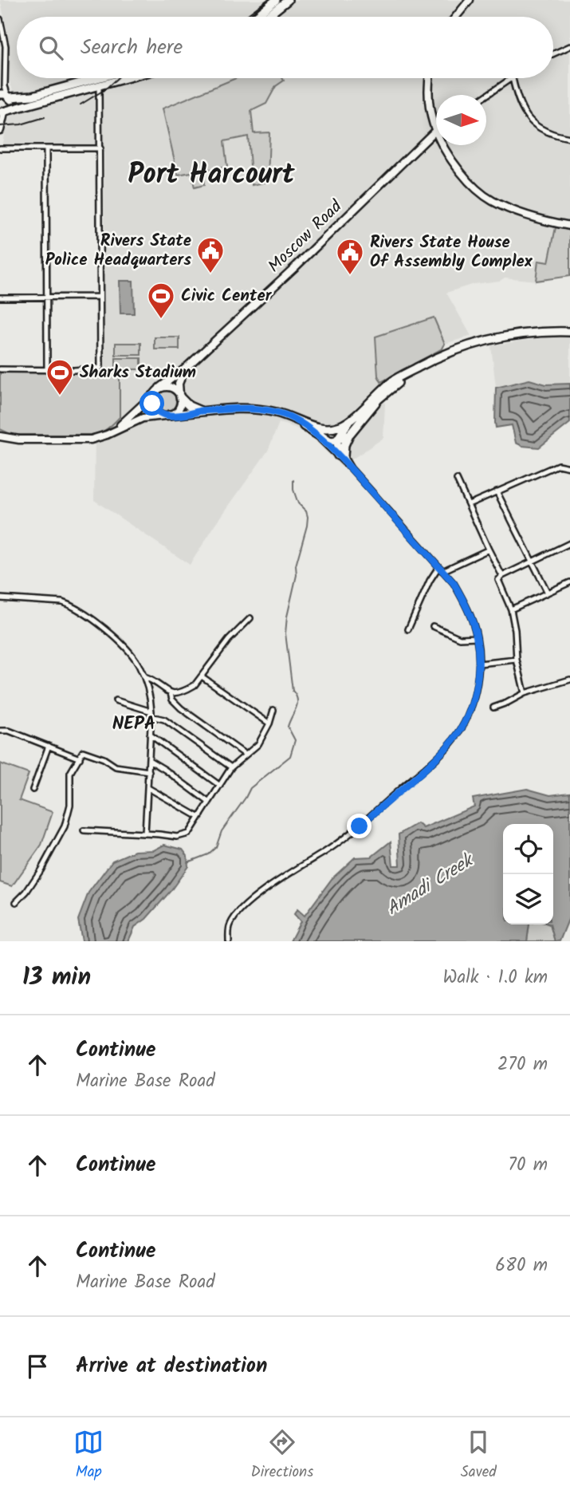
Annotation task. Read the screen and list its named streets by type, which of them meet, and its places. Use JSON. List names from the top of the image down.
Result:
{
  "streets": {
    "street": ["Moscow Road"]
  },
  "districts": ["Port Harcourt", "NEPA"],
  "water": ["Amadi Creek"],
  "places": {
    "public building": ["Rivers State Police Headquarters", "Rivers State House Of Assembly Complex"],
    "sports": ["Civic Center", "Sharks Stadium"]
  },
  "north": "right",
  "page": {
    "search": "Search here",
    "heading": ["13 min", "Walk · 1.0 km"],
    "list": [
      ["Continue", "Marine Base Road", "270 m"],
      ["Continue", "70 m"],
      ["Continue", "Marine Base Road", "680 m"],
      "Arrive at destination"
    ],
    "nav": ["Map", "Directions", "Saved"]
  }
}
